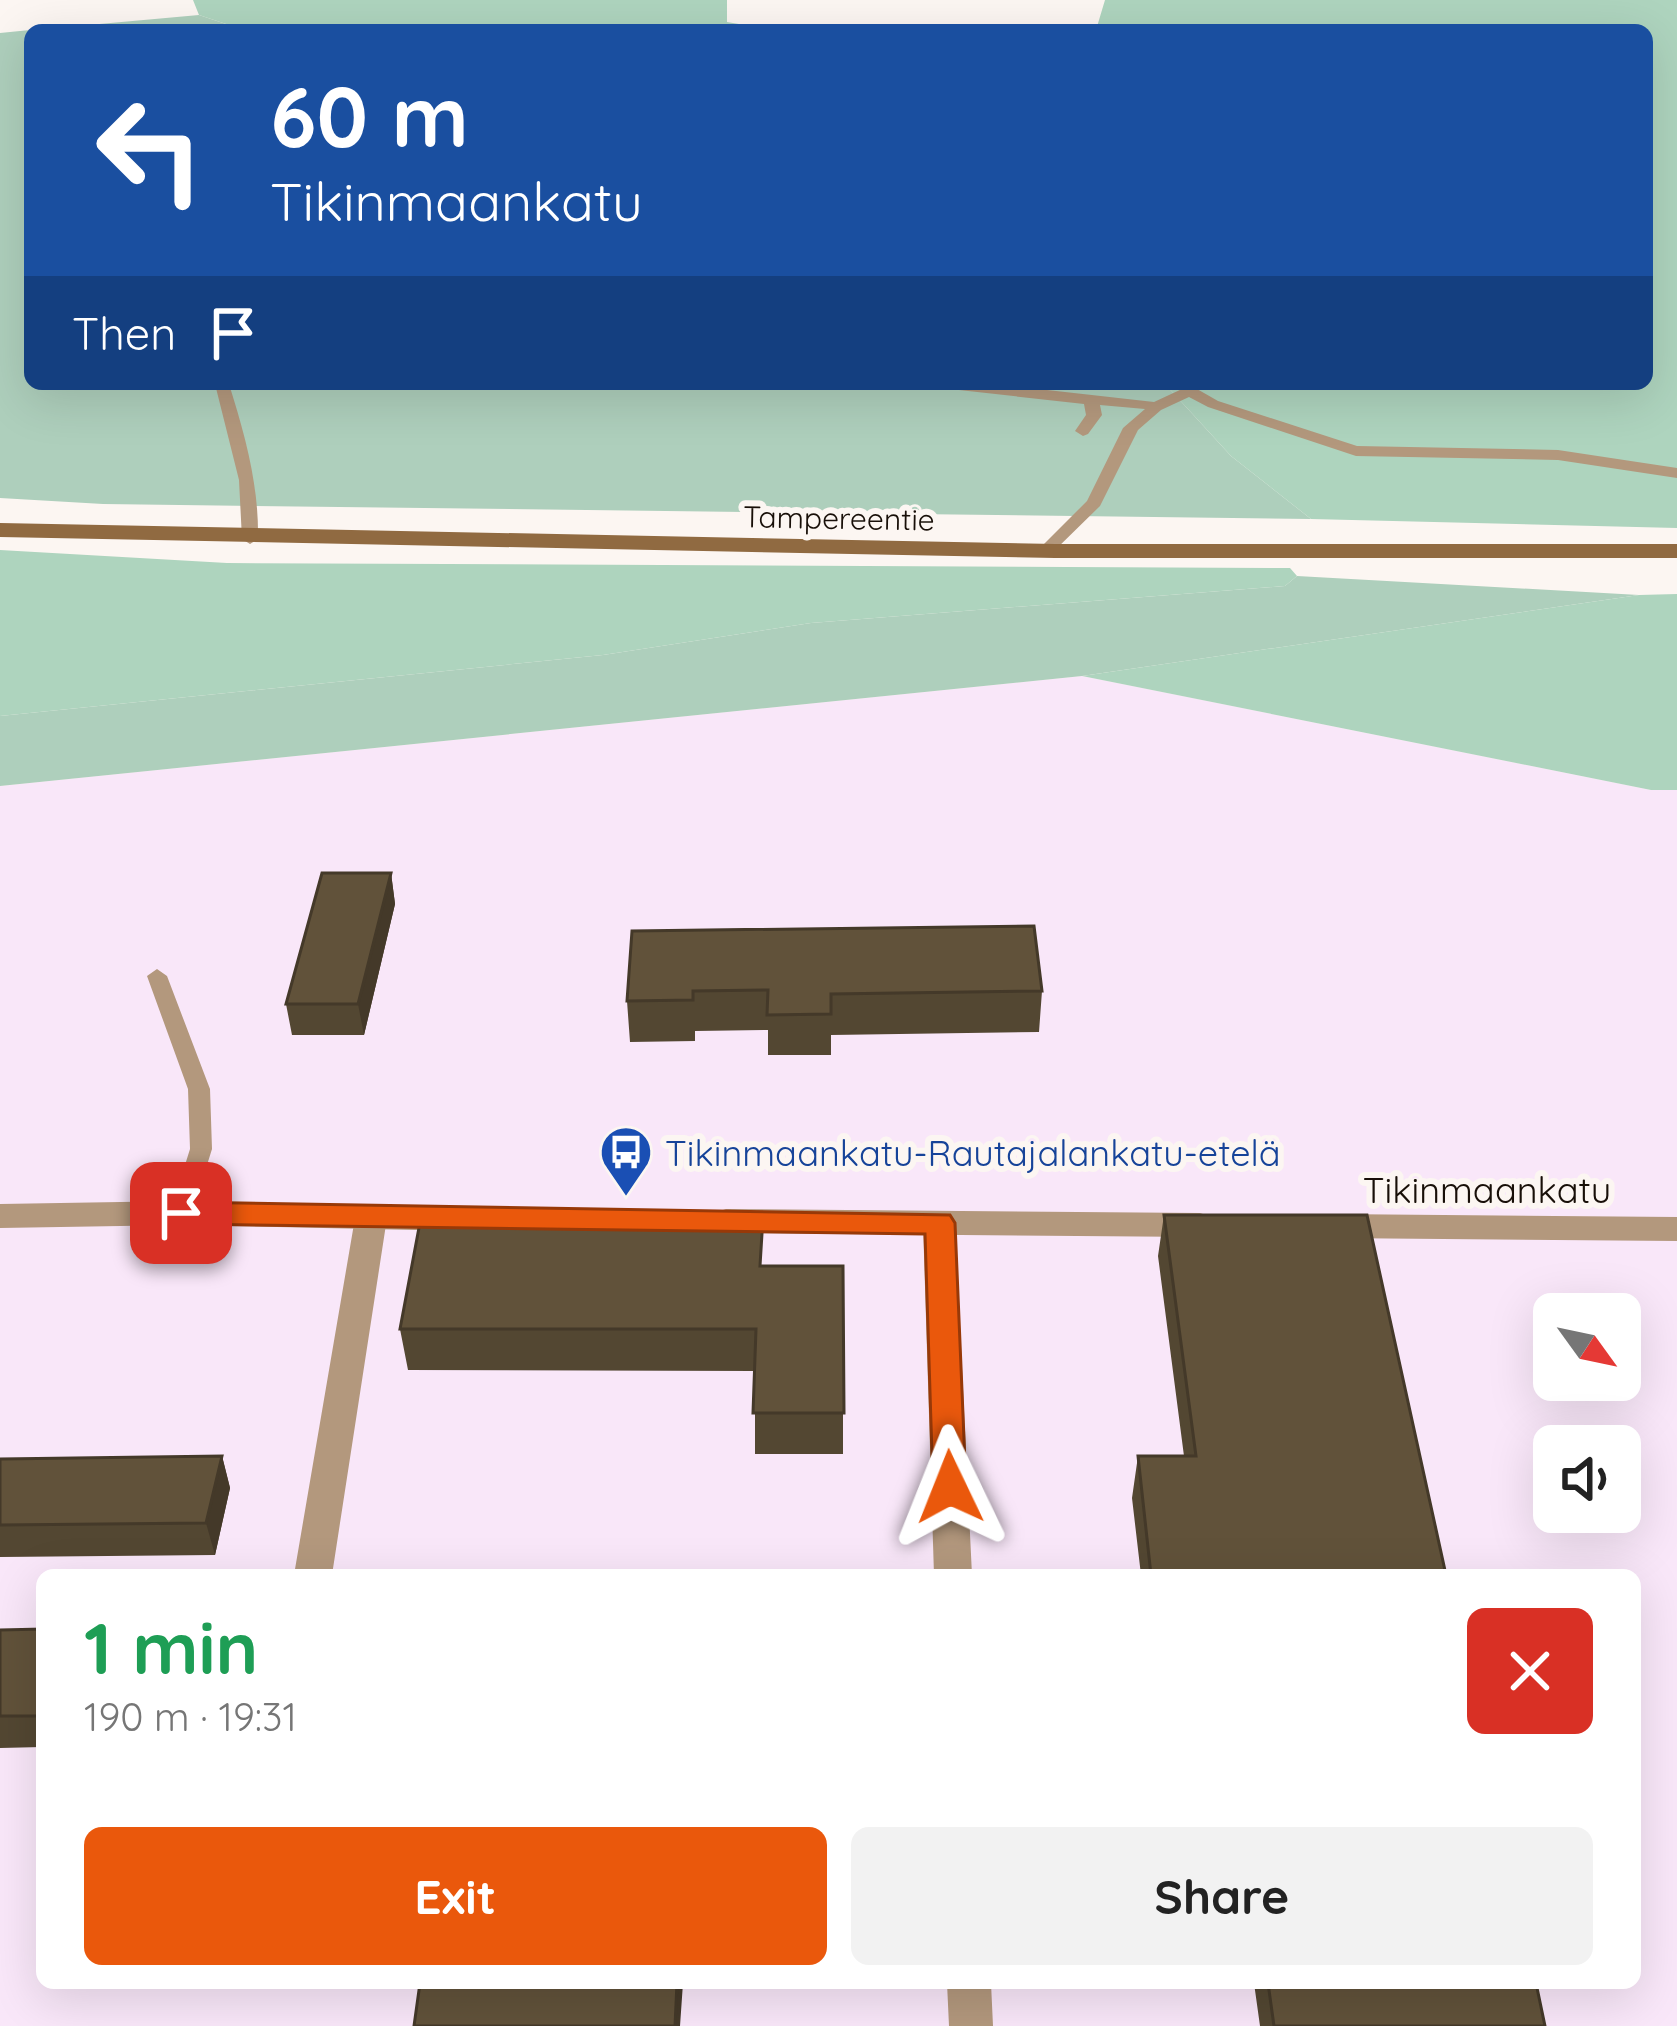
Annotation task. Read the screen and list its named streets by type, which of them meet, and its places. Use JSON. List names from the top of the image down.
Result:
{
  "streets": {
    "main road": ["Tampereentie"],
    "street": ["Tikinmaankatu"]
  },
  "places": {
    "bus stop": ["Tikinmaankatu-Rautajalankatu-etelä"]
  },
  "north": "bottom right",
  "page": {
    "turn": ["60 m", "Tikinmaankatu"],
    "then": "Then",
    "heading": ["1 min", "190 m · 19:31"],
    "buttons": ["Exit", "Share"]
  }
}
